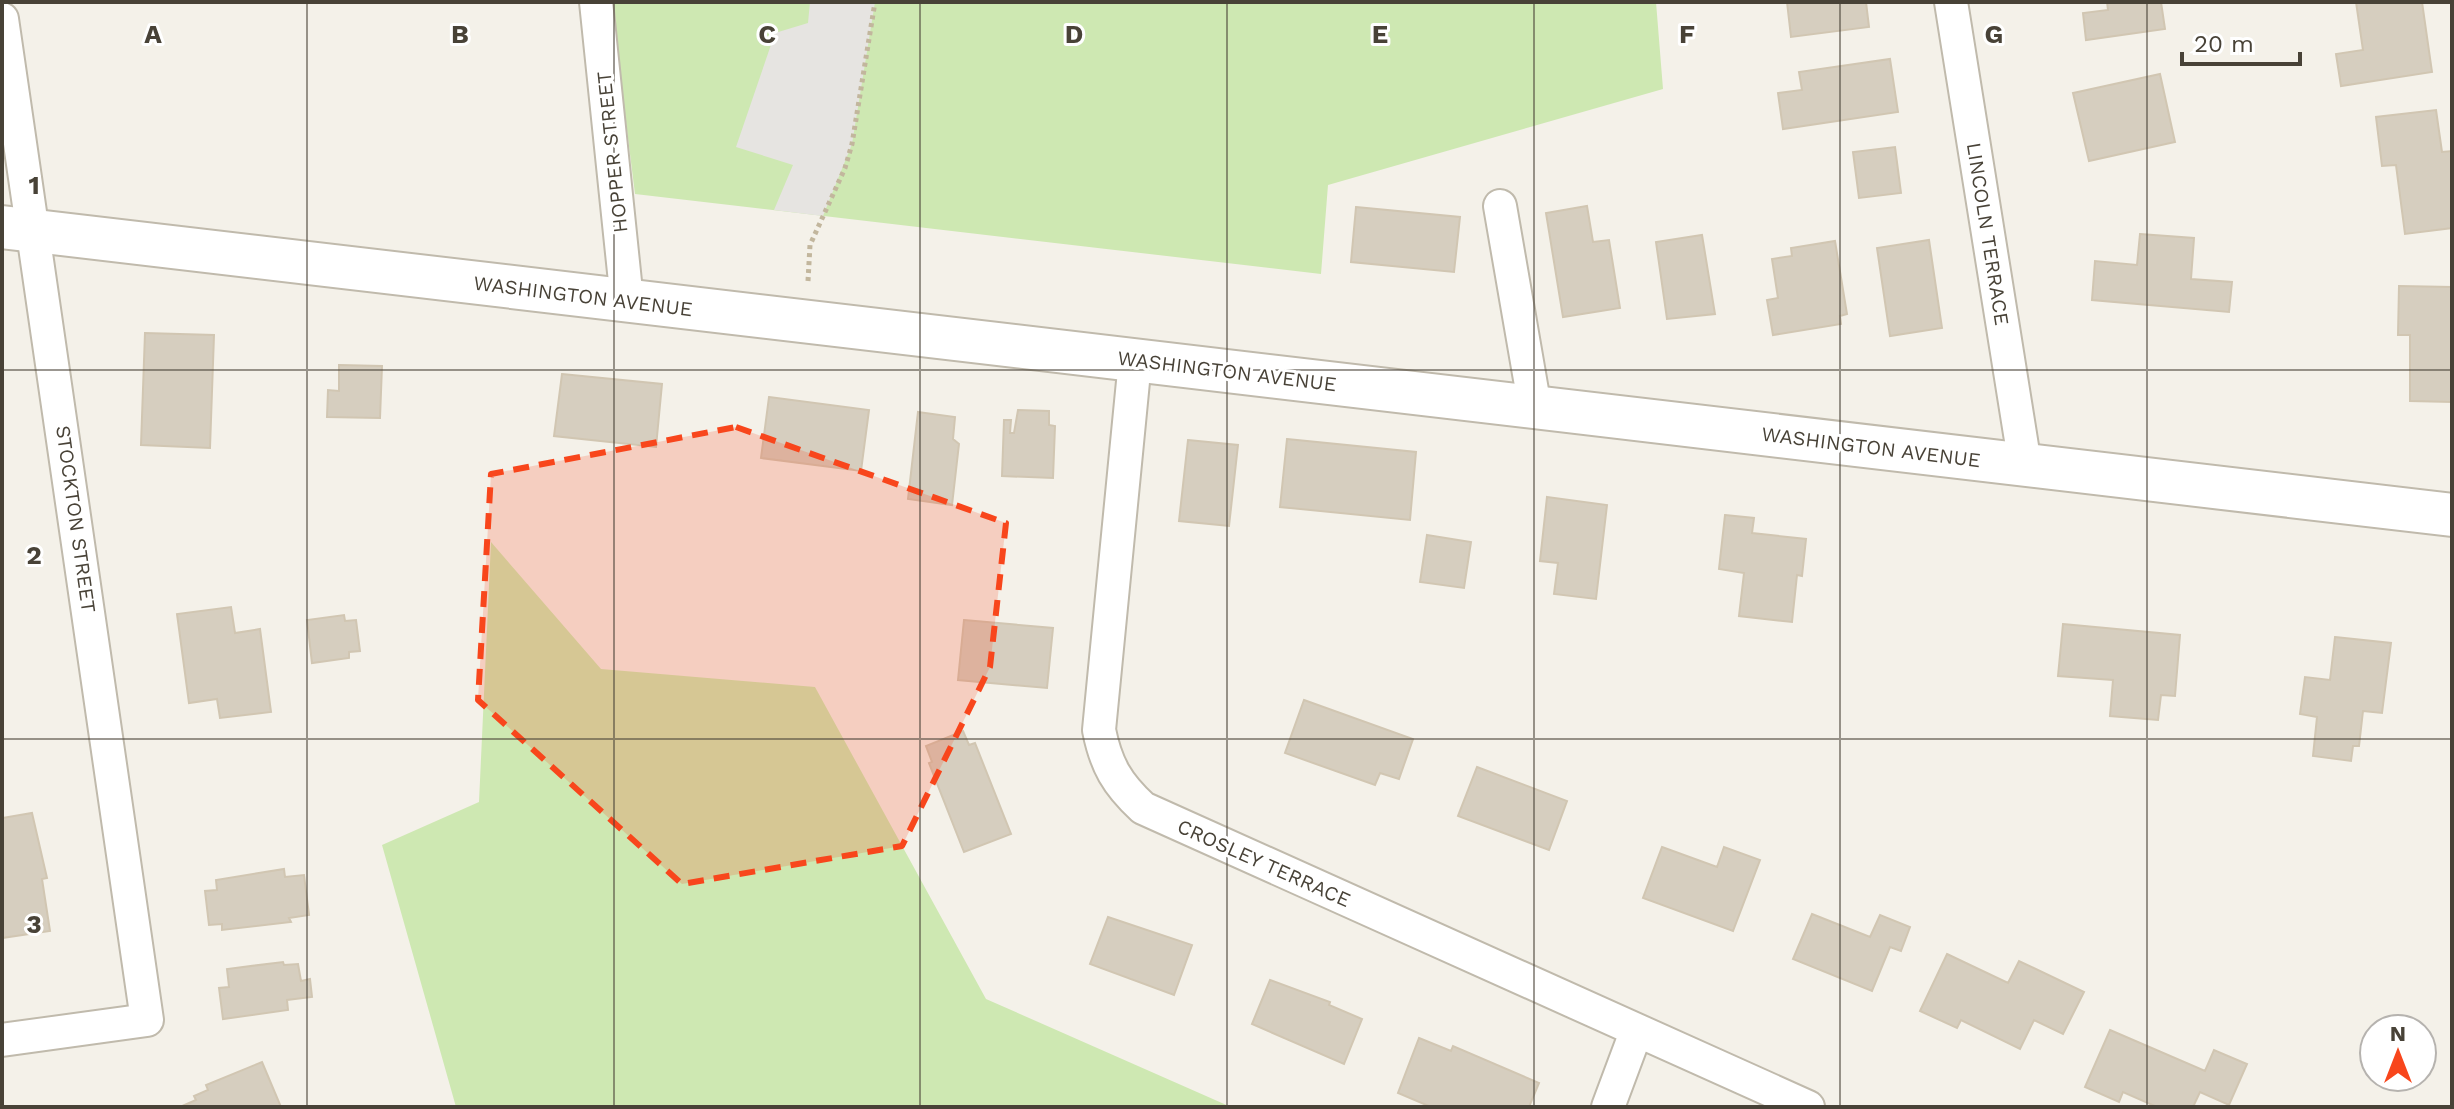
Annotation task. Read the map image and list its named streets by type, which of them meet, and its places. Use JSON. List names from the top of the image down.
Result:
{
  "streets": {
    "street": [
      "HOPPER STREET",
      "LINCOLN TERRACE",
      "WASHINGTON AVENUE",
      "STOCKTON STREET",
      "CROSLEY TERRACE"
    ]
  },
  "crossings": [
    ["HOPPER STREET", "WASHINGTON AVENUE"],
    ["LINCOLN TERRACE", "WASHINGTON AVENUE"],
    ["WASHINGTON AVENUE", "STOCKTON STREET"],
    ["WASHINGTON AVENUE", "CROSLEY TERRACE"]
  ],
  "scale_bar": "20 m",
  "north": "top",
  "grid": {
    "columns": [
      "A",
      "B",
      "C",
      "D",
      "E",
      "F",
      "G"
    ],
    "rows": ["1", "2", "3"]
  }
}
